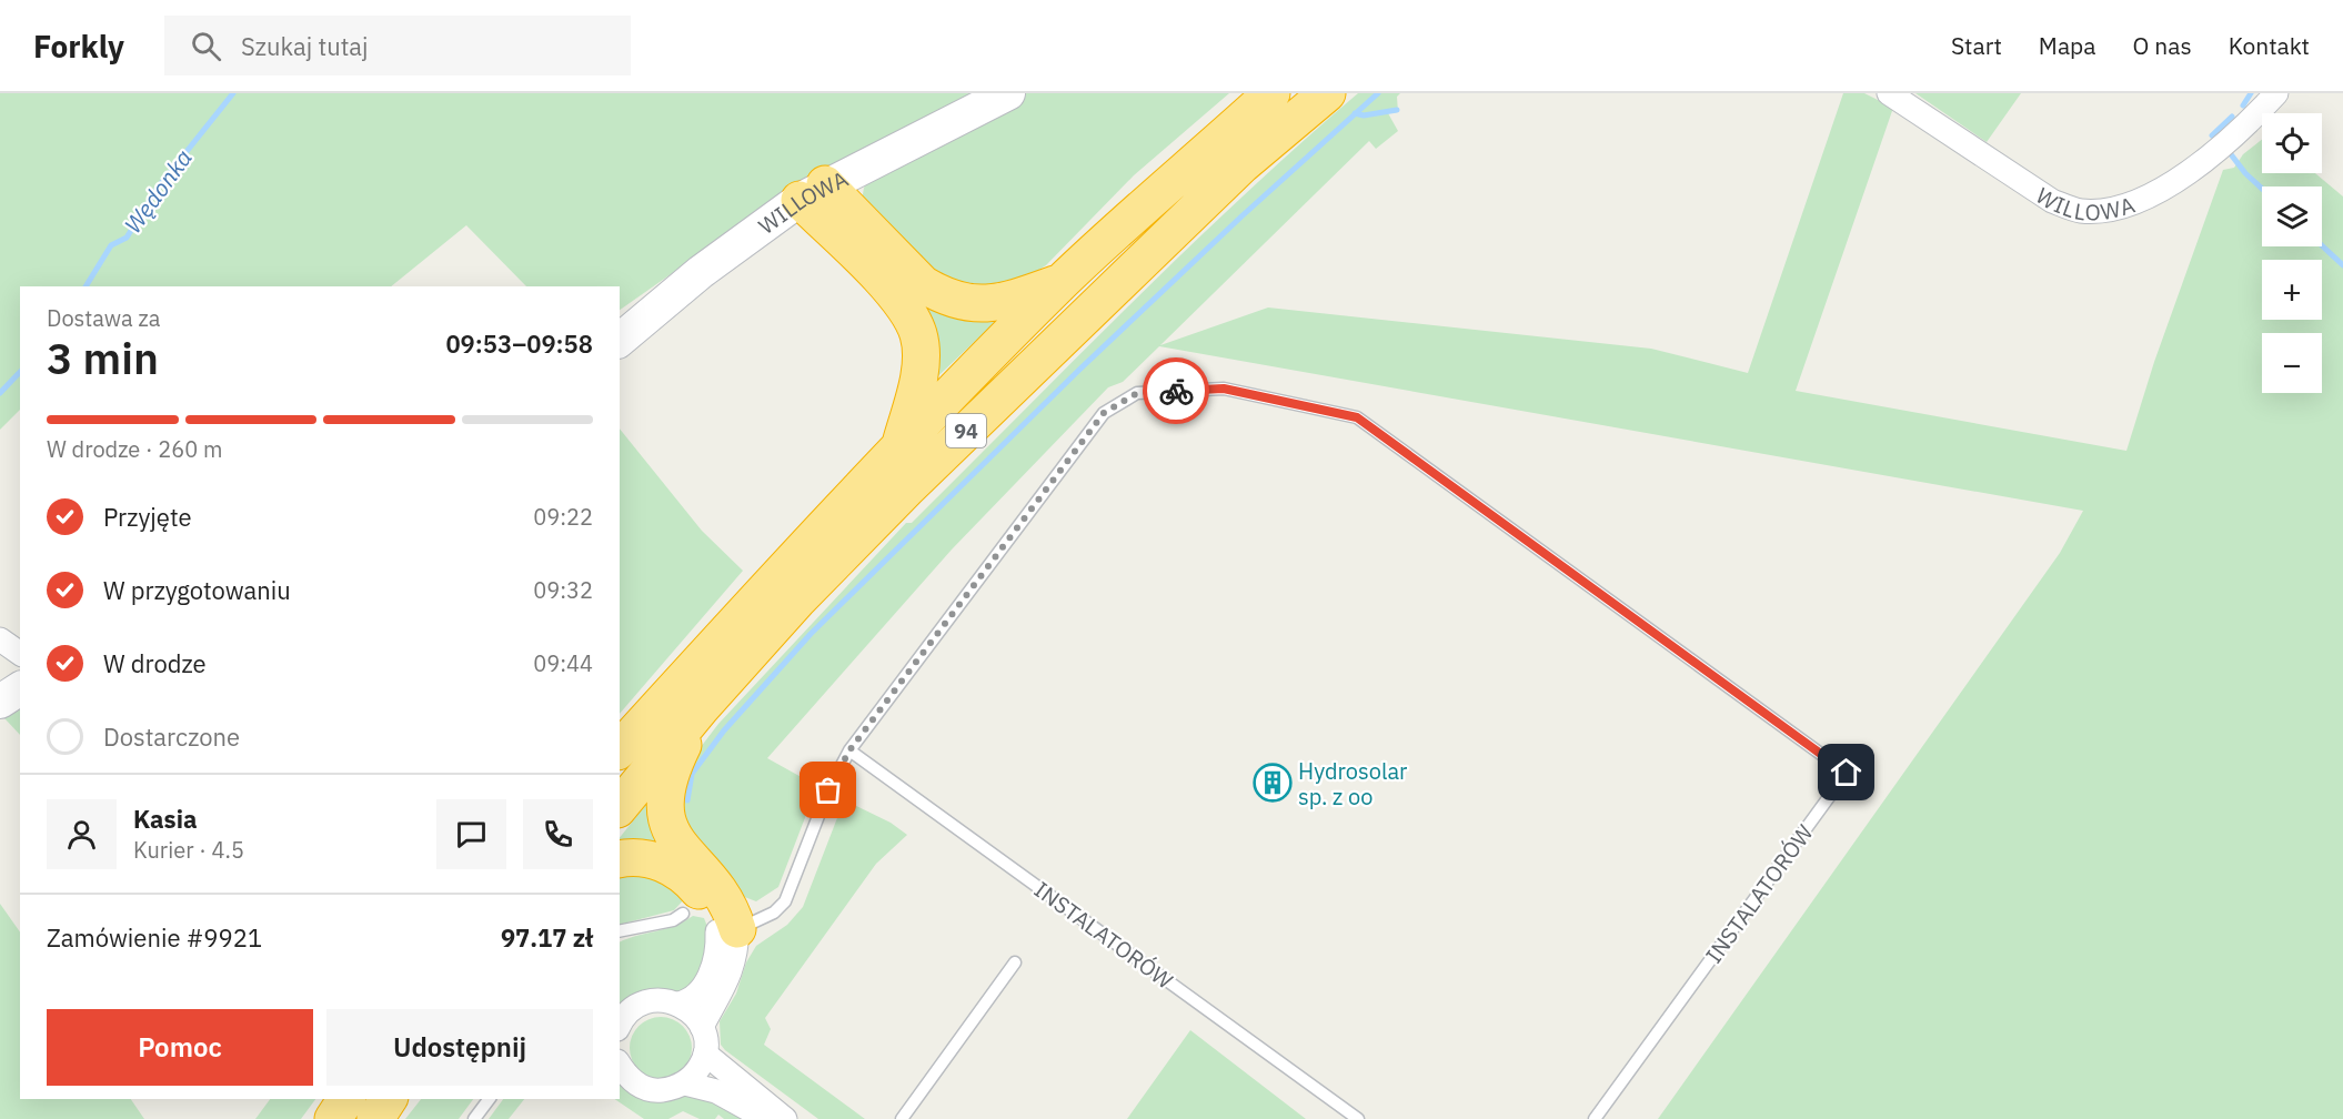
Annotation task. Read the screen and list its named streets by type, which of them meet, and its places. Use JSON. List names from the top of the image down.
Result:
{
  "streets": {
    "highway": ["94"],
    "street": ["WILLOWA"],
    "lane": ["INSTALATORÓW"]
  },
  "water": ["Wędonka"],
  "places": {
    "building": ["Hydrosolar sp. z oo"]
  },
  "page": {
    "header": "Forkly",
    "search": "Szukaj tutaj",
    "nav": [
      "Start",
      "Mapa",
      "O nas",
      "Kontakt"
    ],
    "map_buttons": ["+", "−"],
    "heading": ["3 min", "Dostawa za", "09:53–09:58"],
    "panel": [
      "Kasia",
      "Kurier · 4.5",
      "Zamówienie #9921",
      "97.17 zł"
    ],
    "bar": "W drodze · 260 m",
    "list": [
      ["Przyjęte", "09:22"],
      ["W przygotowaniu", "09:32"],
      ["W drodze", "09:44"],
      "Dostarczone"
    ],
    "buttons": ["Pomoc", "Udostępnij"]
  }
}
